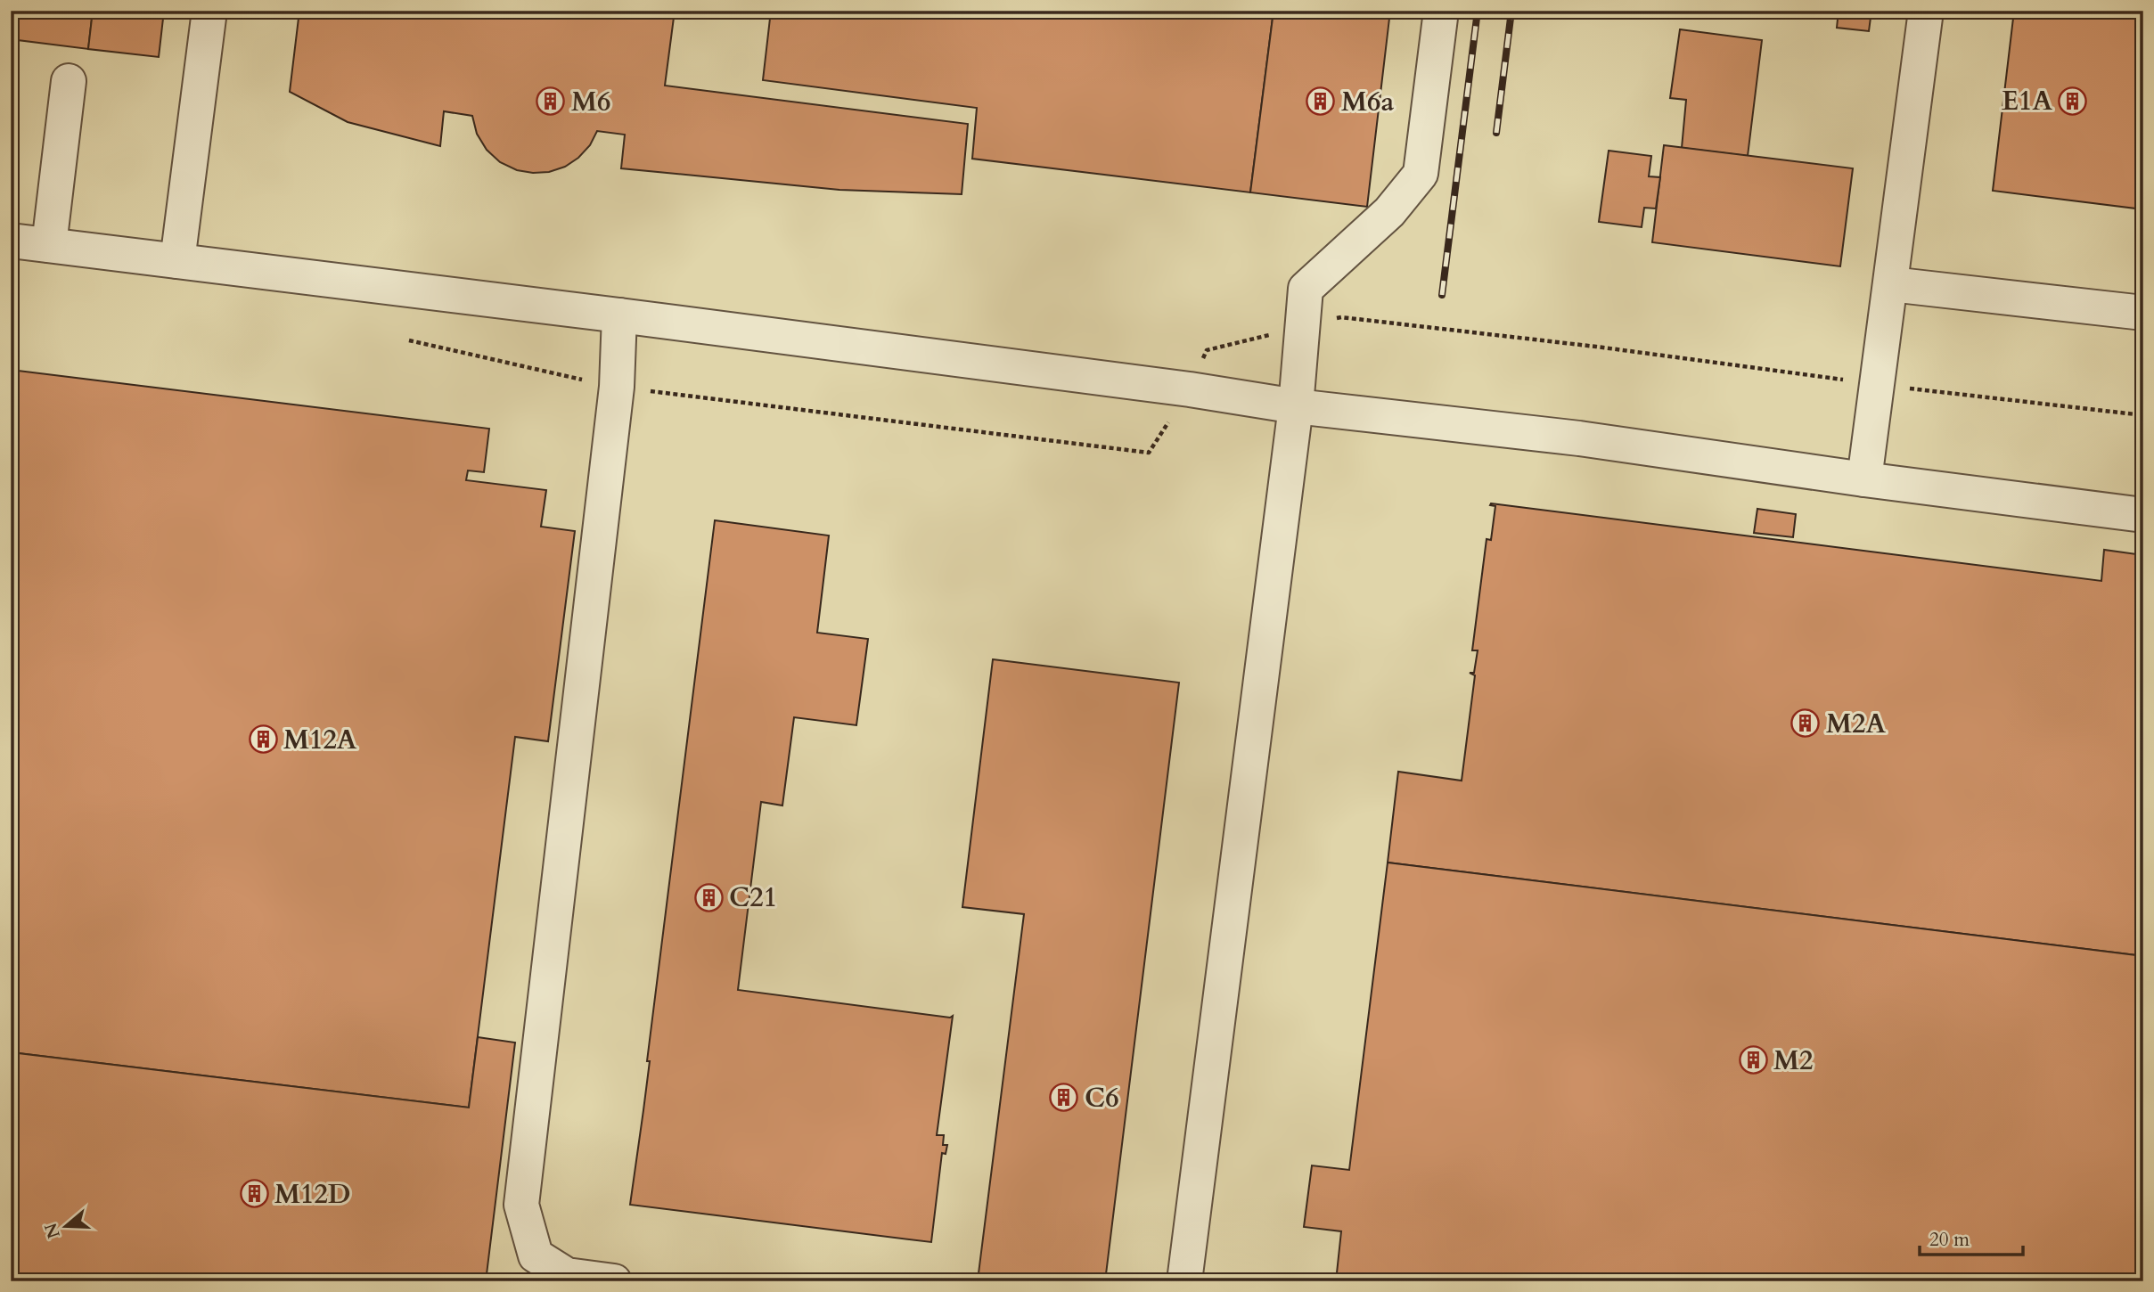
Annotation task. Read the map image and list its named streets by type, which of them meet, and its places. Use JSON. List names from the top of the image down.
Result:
{
  "places": {
    "building": [
      "E1A",
      "M6",
      "M6a",
      "M2A",
      "M12A",
      "C21",
      "M2",
      "C6",
      "M12D"
    ]
  },
  "scale_bar": "20 m",
  "north": "left"
}
